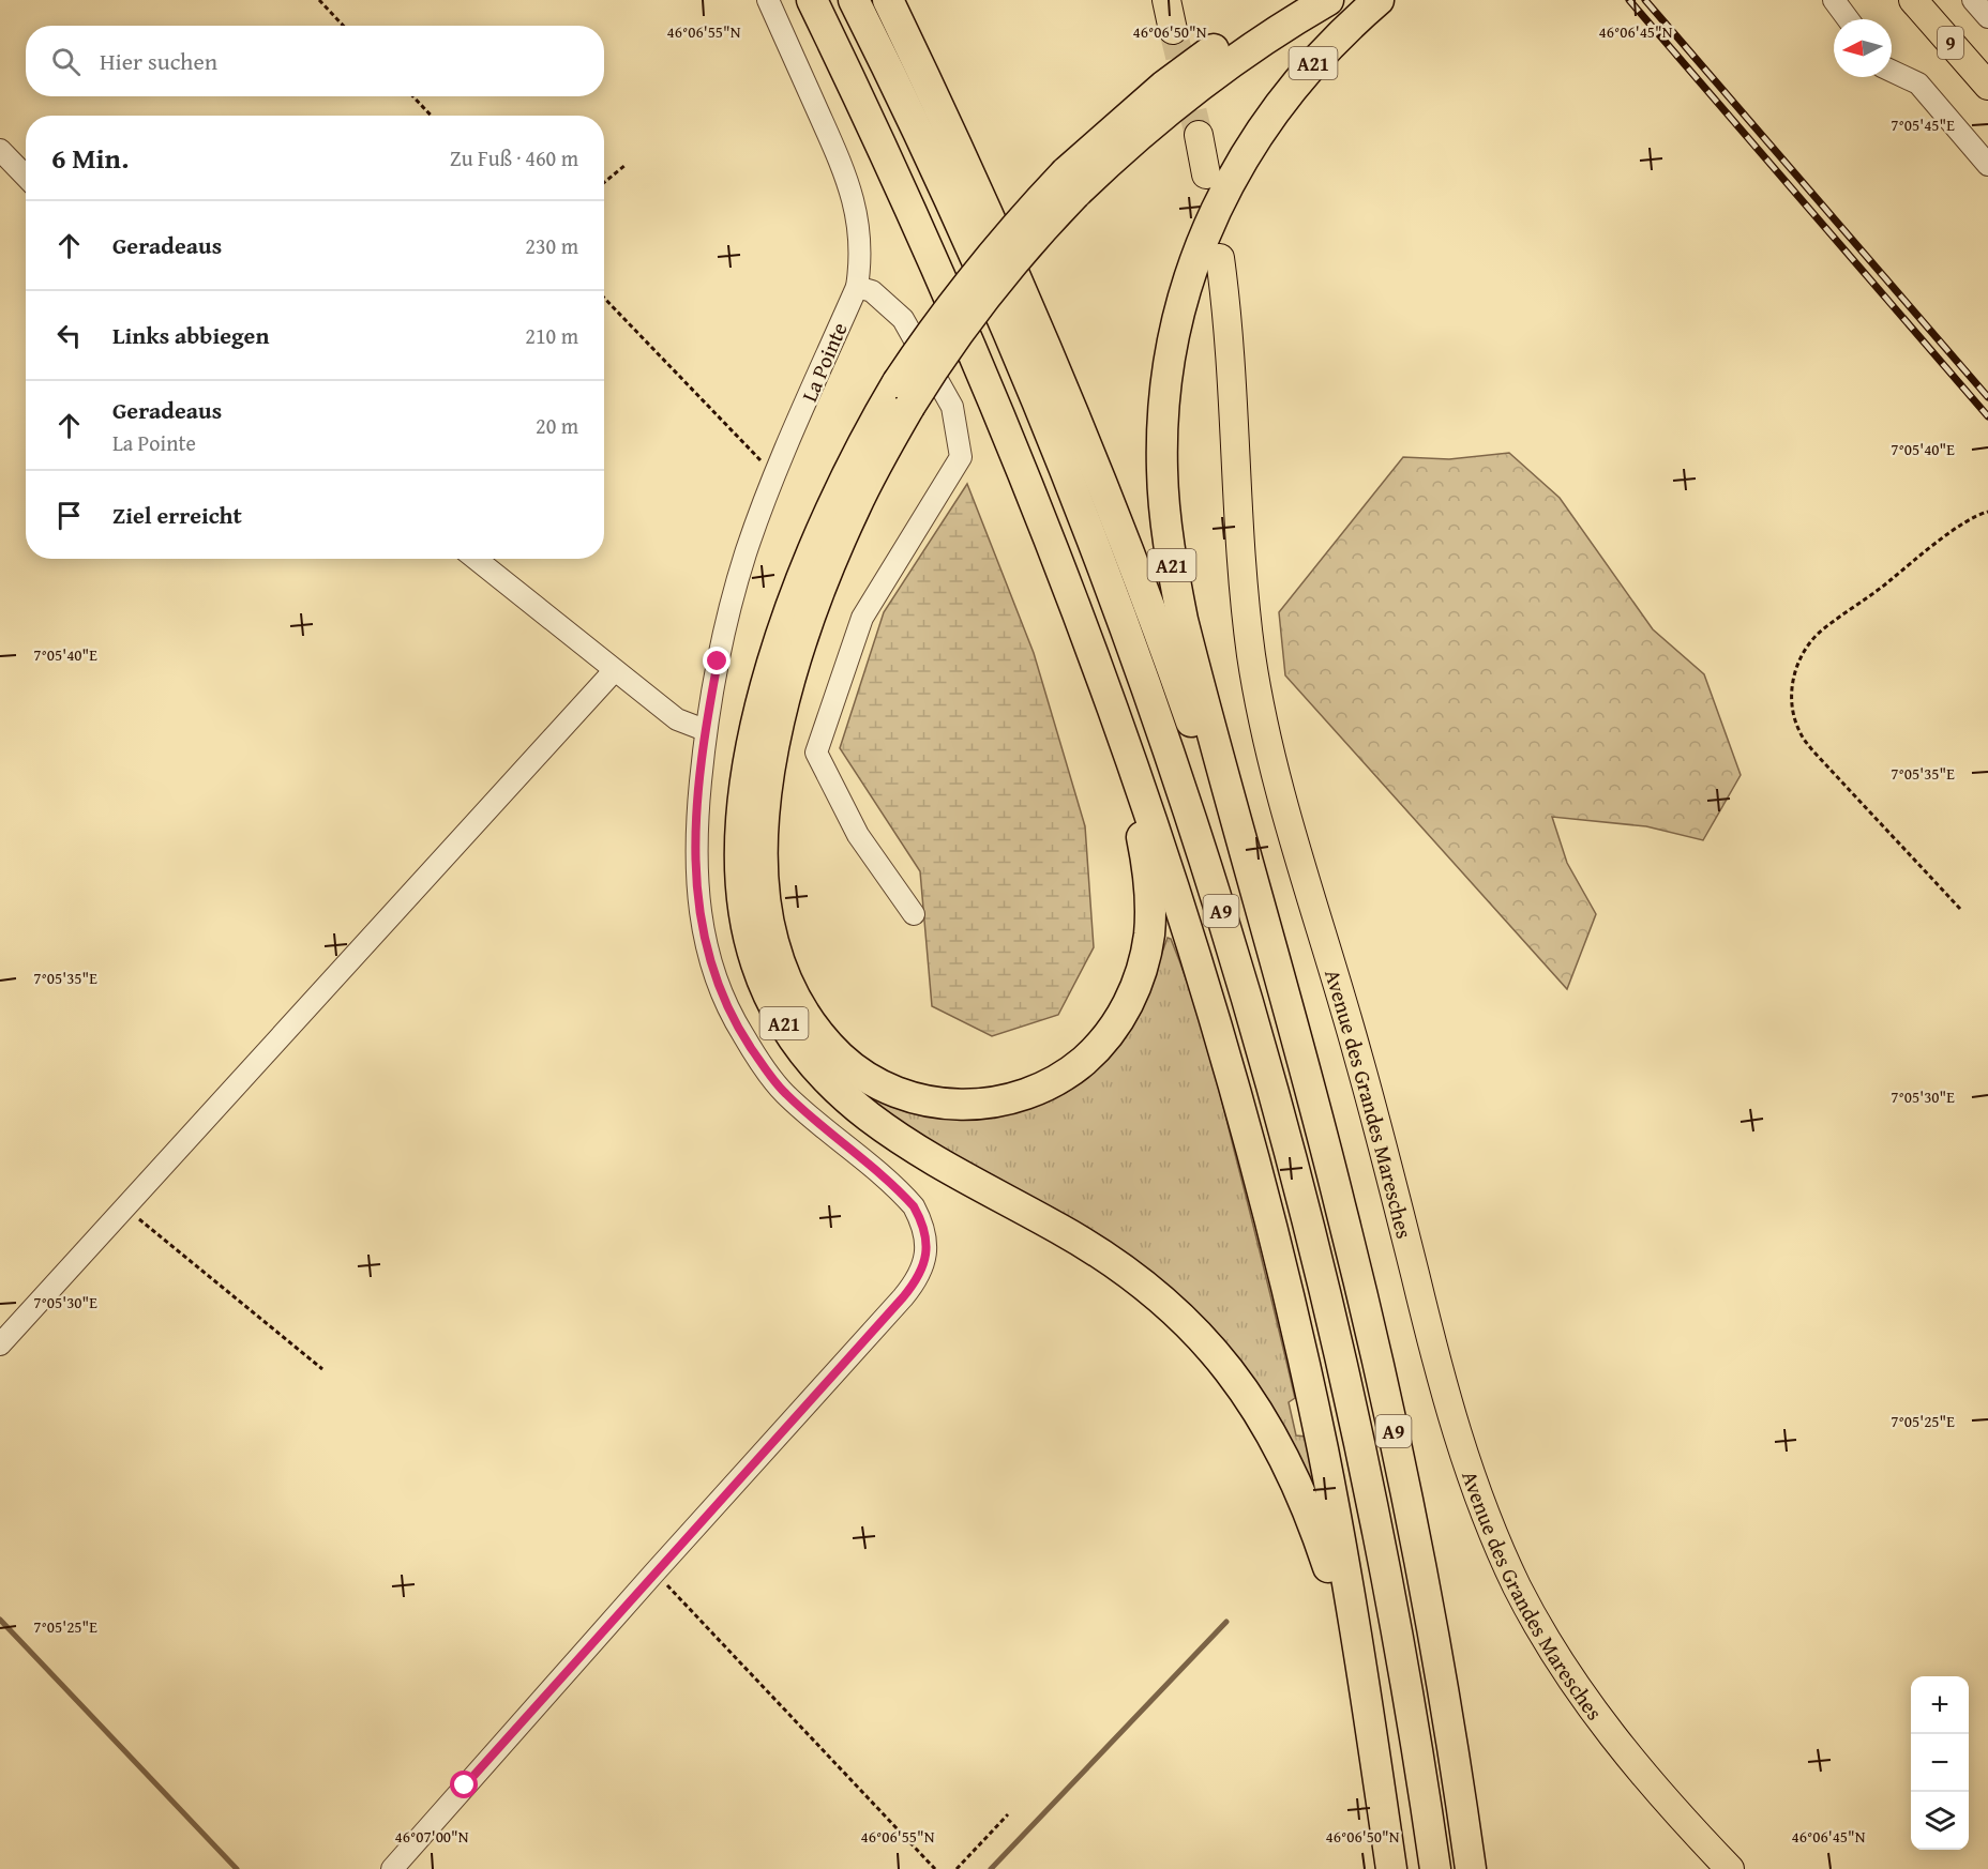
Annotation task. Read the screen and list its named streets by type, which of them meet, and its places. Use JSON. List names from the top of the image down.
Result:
{
  "streets": {
    "highway": ["A21", "A9"],
    "main road": ["9", "Avenue des Grandes Maresches"],
    "street": ["La Pointe"]
  },
  "crossings": [
    ["A21", "A9"]
  ],
  "north": "left",
  "page": {
    "search": "Hier suchen",
    "heading": ["6 Min.", "Zu Fuß · 460 m"],
    "list": [
      ["Geradeaus", "230 m"],
      ["Links abbiegen", "210 m"],
      ["Geradeaus", "La Pointe", "20 m"],
      "Ziel erreicht"
    ],
    "map_buttons": ["+", "−"]
  },
  "coordinates": [
    "46°06'55\"N",
    "46°06'50\"N",
    "46°06'45\"N",
    "7°05'45\"E",
    "7°05'40\"E",
    "7°05'35\"E",
    "7°05'30\"E",
    "7°05'25\"E",
    "46°07'00\"N"
  ]
}
